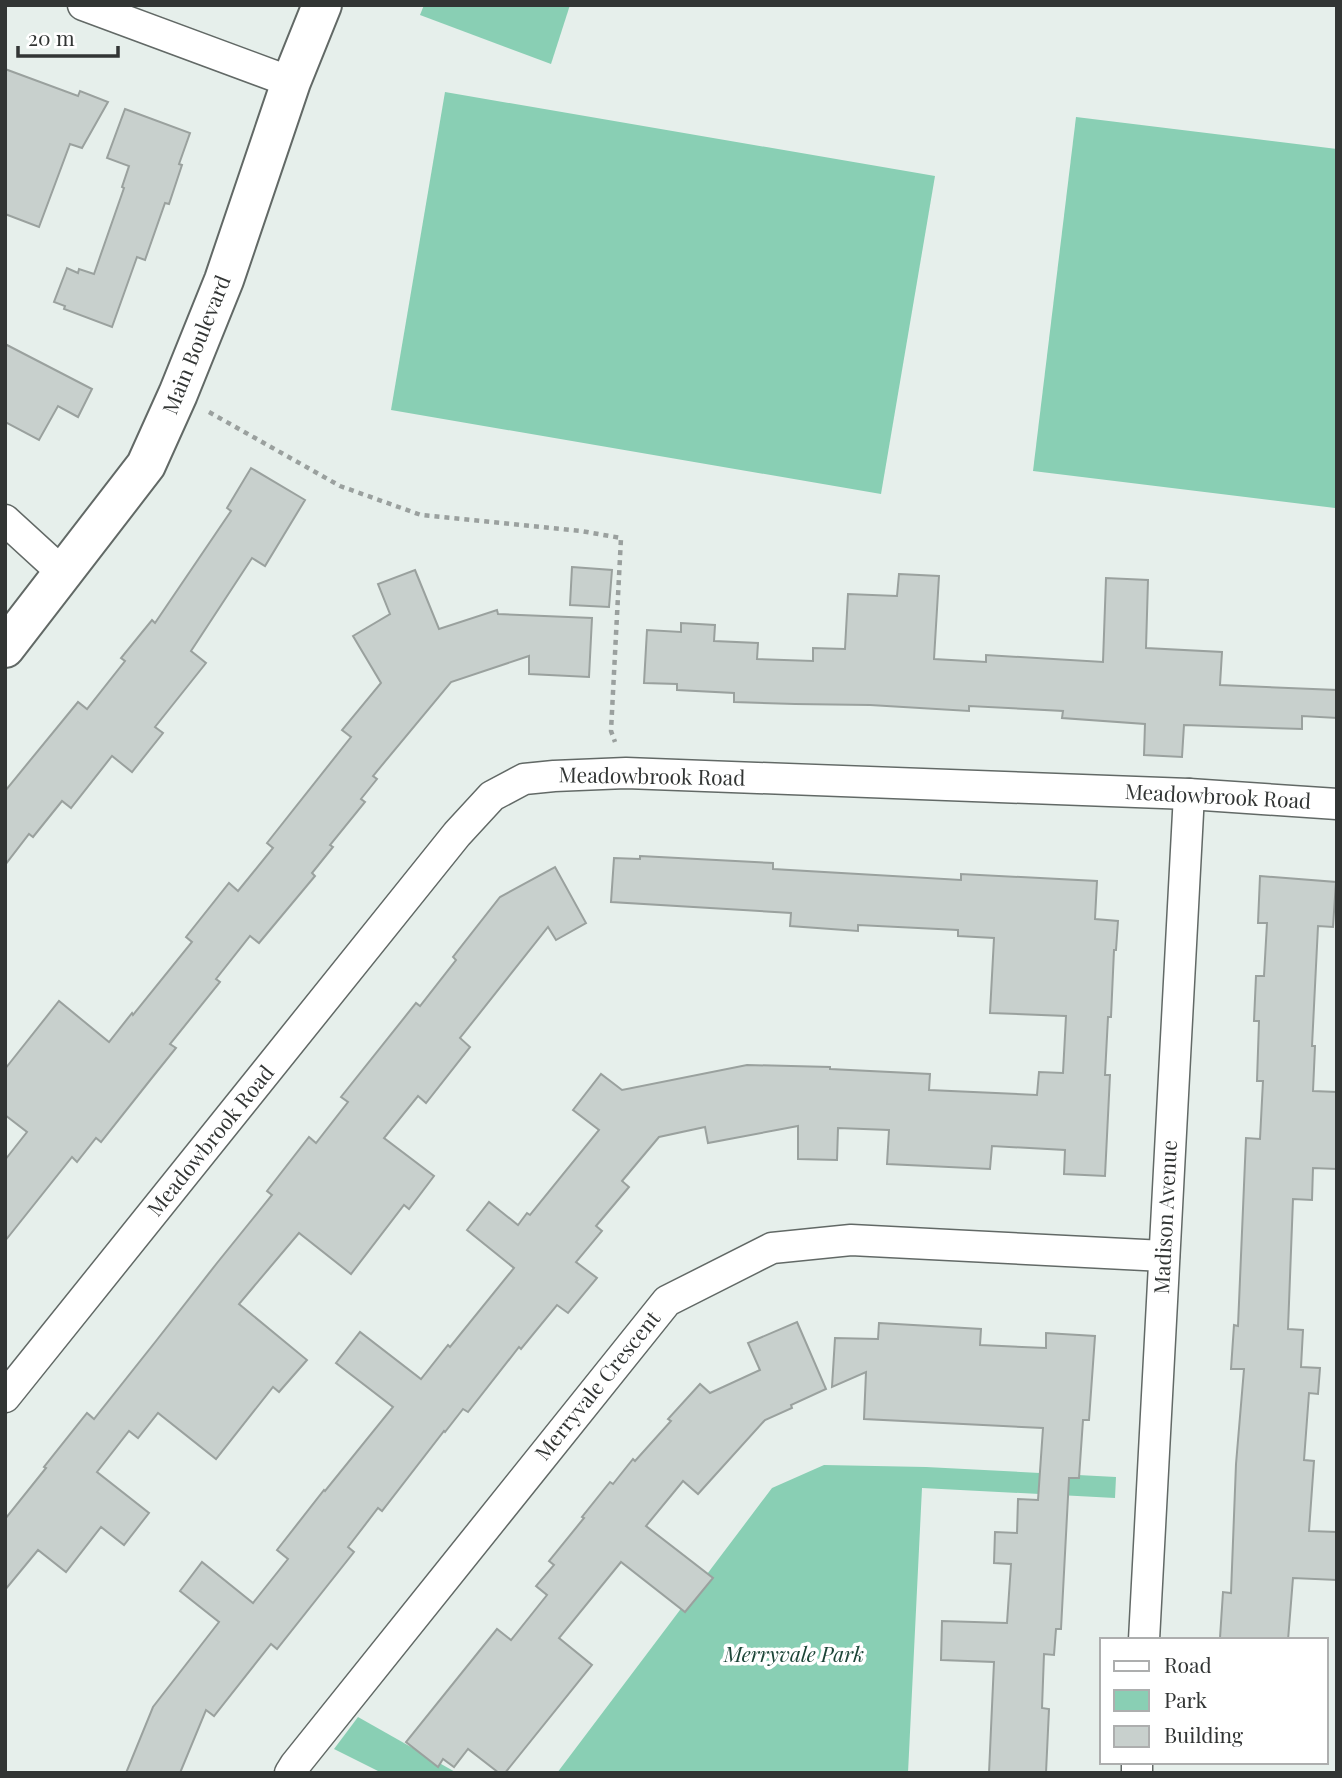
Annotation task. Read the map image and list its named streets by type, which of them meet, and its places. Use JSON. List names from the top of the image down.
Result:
{
  "streets": {
    "street": [
      "Main Boulevard",
      "Meadowbrook Road",
      "Madison Avenue",
      "Merryvale Crescent"
    ]
  },
  "crossings": [
    ["Meadowbrook Road", "Madison Avenue"],
    ["Madison Avenue", "Merryvale Crescent"]
  ],
  "parks": ["Merryvale Park"],
  "legend": ["Road", "Park", "Building"],
  "scale_bar": "20 m"
}
